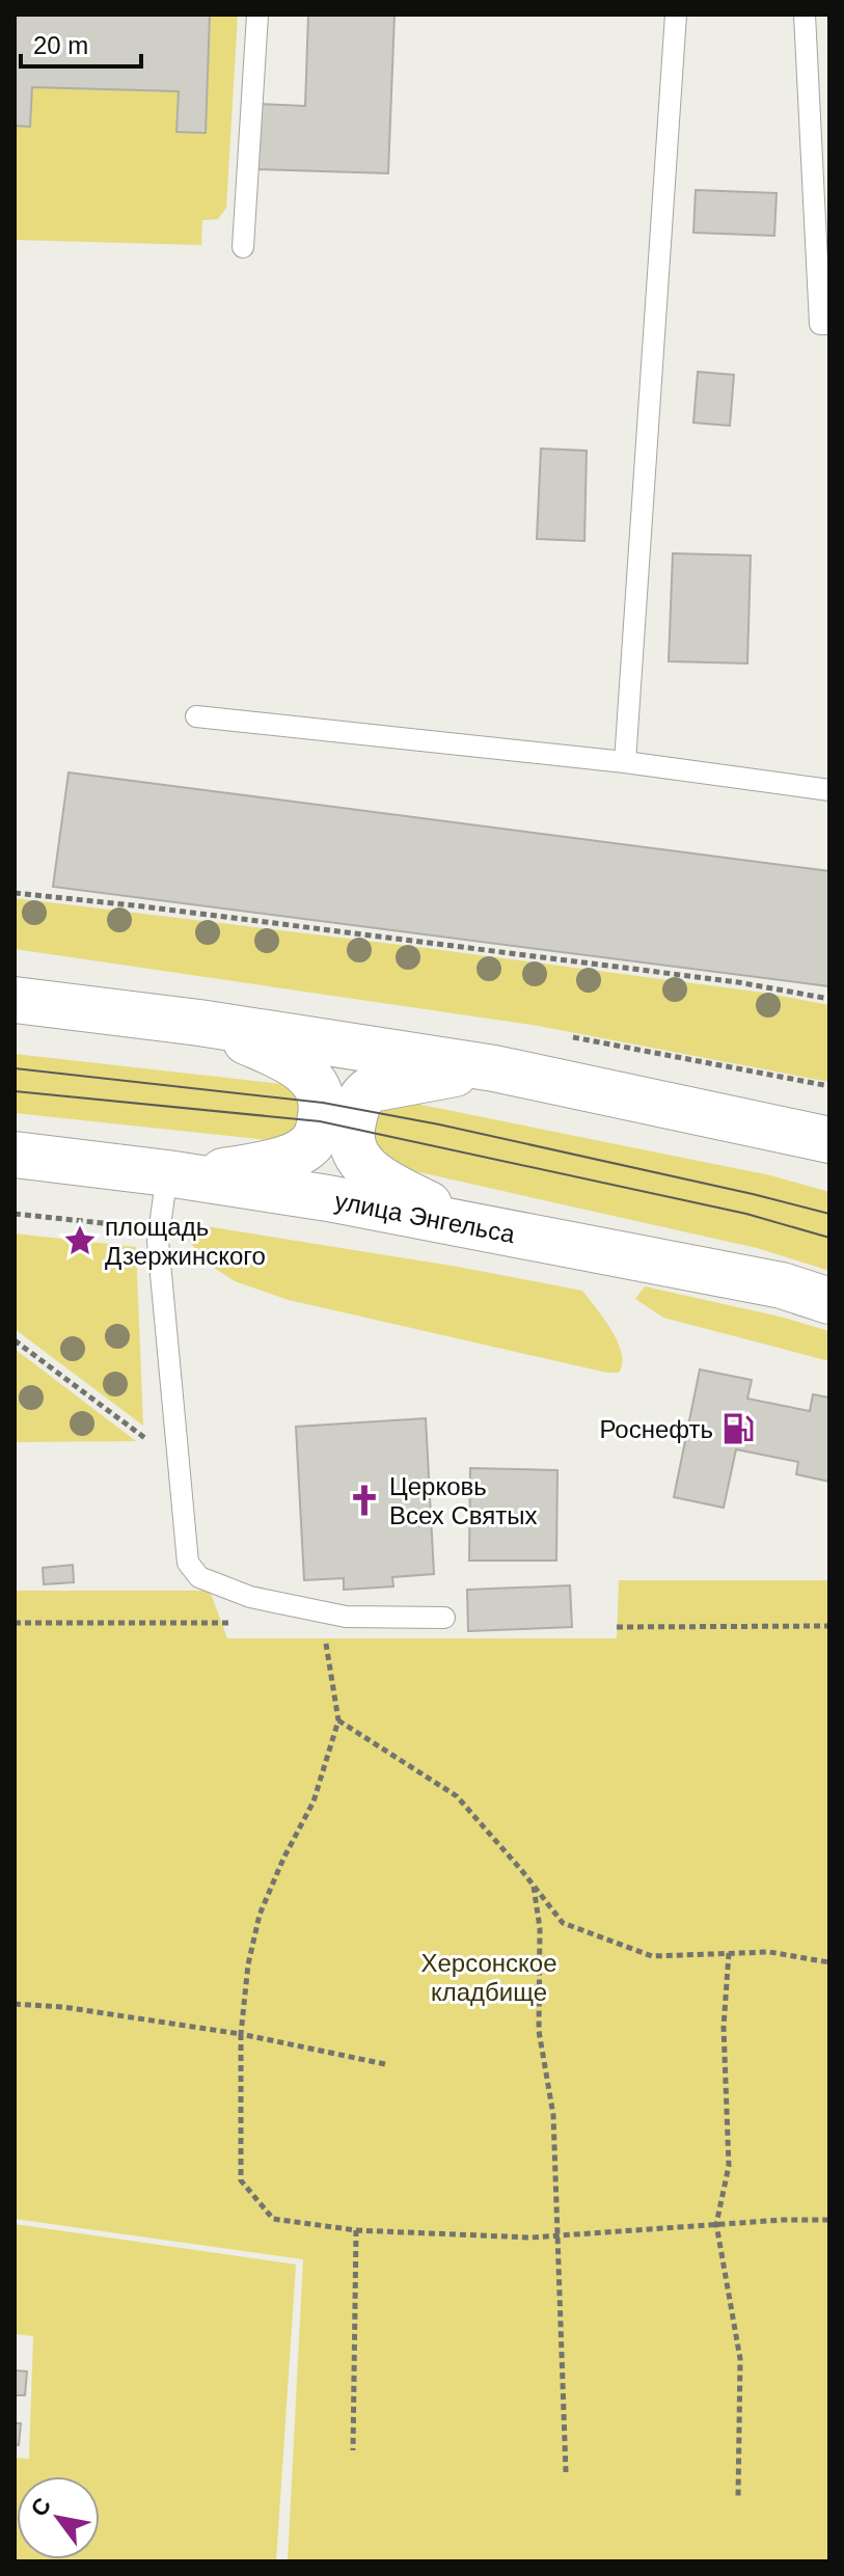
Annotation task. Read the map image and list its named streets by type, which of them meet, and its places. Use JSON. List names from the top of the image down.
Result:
{
  "streets": {
    "main road": ["улица Энгельса"]
  },
  "parks": ["Херсонское кладбище"],
  "places": {
    "place": ["площадь Дзержинского"],
    "fuel station": ["Роснефть"],
    "church": ["Церковь Всех Святых"]
  },
  "scale_bar": "20 m",
  "north": "top left"
}
